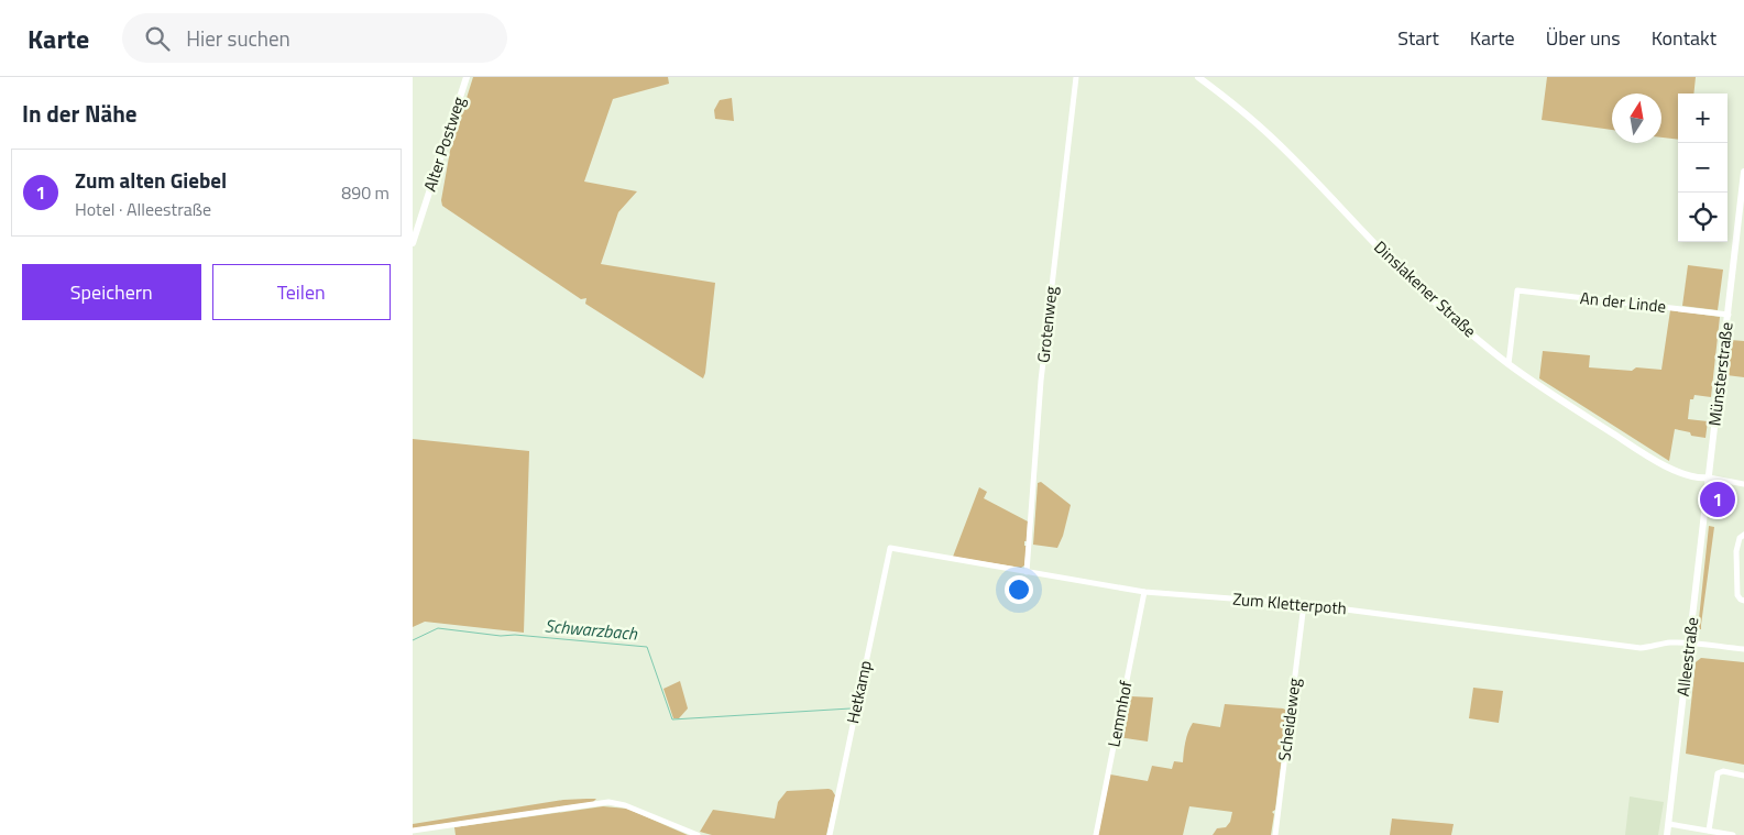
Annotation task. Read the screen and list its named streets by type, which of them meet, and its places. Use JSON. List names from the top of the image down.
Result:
{
  "streets": {
    "main road": [
      "Alter Postweg",
      "Dinslakener Straße",
      "Münsterstraße",
      "Alleestraße"
    ],
    "street": [
      "An der Linde",
      "Grotenweg",
      "Zum Kletterpoth",
      "Hetkamp",
      "Lemmhof",
      "Scheideweg"
    ]
  },
  "crossings": [
    ["Dinslakener Straße", "An der Linde"],
    ["Dinslakener Straße", "Münsterstraße"],
    ["Dinslakener Straße", "Alleestraße"],
    ["An der Linde", "Münsterstraße"],
    ["Grotenweg", "Zum Kletterpoth"],
    ["Münsterstraße", "Alleestraße"],
    ["Zum Kletterpoth", "Alleestraße"],
    ["Zum Kletterpoth", "Hetkamp"],
    ["Zum Kletterpoth", "Lemmhof"],
    ["Zum Kletterpoth", "Scheideweg"]
  ],
  "water": ["Schwarzbach"],
  "north": "top",
  "page": {
    "header": "Karte",
    "search": "Hier suchen",
    "nav": [
      "Start",
      "Karte",
      "Über uns",
      "Kontakt"
    ],
    "heading": "In der Nähe",
    "map_buttons": ["+", "−"],
    "list": [
      {
        "mark": "1",
        "name": "Zum alten Giebel",
        "note": "Hotel · Alleestraße",
        "value": "890 m"
      }
    ],
    "buttons": ["Speichern", "Teilen"],
    "pins": "1"
  }
}
